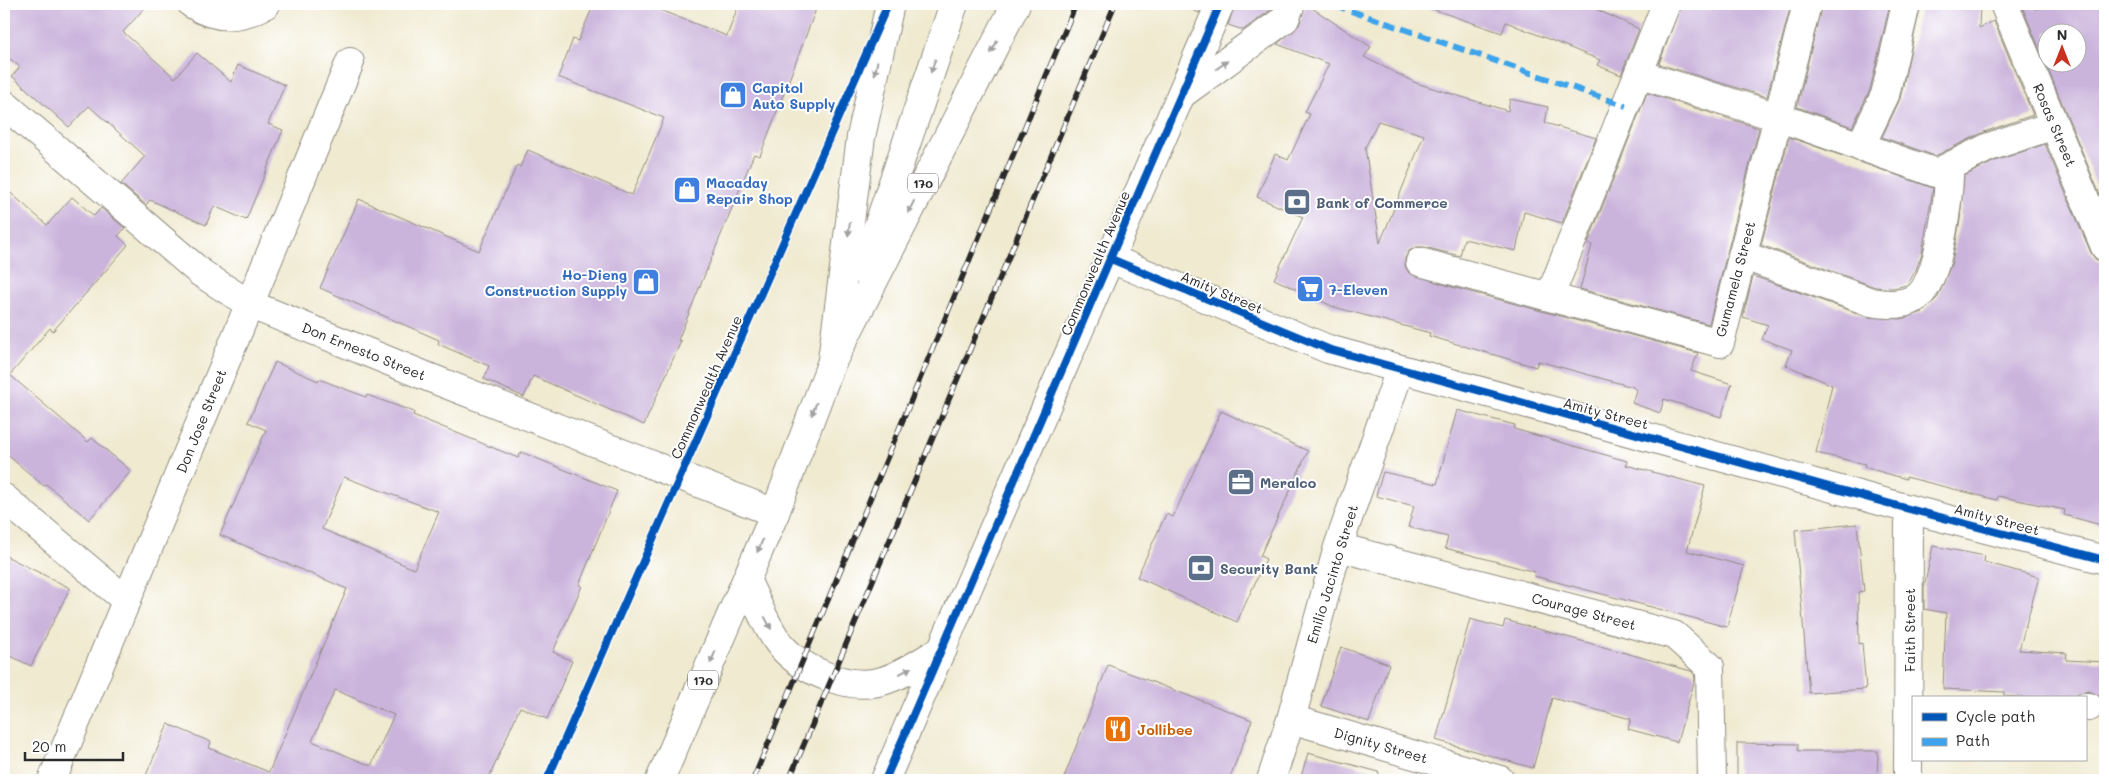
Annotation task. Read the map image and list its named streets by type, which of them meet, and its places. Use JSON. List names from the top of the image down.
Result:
{
  "streets": {
    "street": [
      "Rosas Street",
      "170",
      "Commonwealth Avenue",
      "Gumamela Street",
      "Amity Street",
      "Don Ernesto Street",
      "Don Jose Street",
      "Emilio Jacinto Street",
      "Courage Street",
      "Faith Street",
      "Dignity Street"
    ]
  },
  "crossings": [
    ["170", "Don Ernesto Street"],
    ["Commonwealth Avenue", "Amity Street"],
    ["Amity Street", "Emilio Jacinto Street"],
    ["Amity Street", "Faith Street"],
    ["Don Ernesto Street", "Don Jose Street"],
    ["Emilio Jacinto Street", "Courage Street"],
    ["Emilio Jacinto Street", "Dignity Street"]
  ],
  "places": {
    "shop": ["Capitol Auto Supply", "Macaday Repair Shop", "Ho-Dieng Construction Supply"],
    "bank": ["Bank of Commerce", "Security Bank"],
    "supermarket": ["7-Eleven"],
    "office": ["Meralco"],
    "restaurant": ["Jollibee"]
  },
  "legend": ["Cycle path", "Path"],
  "scale_bar": "20 m",
  "north": "top"
}
